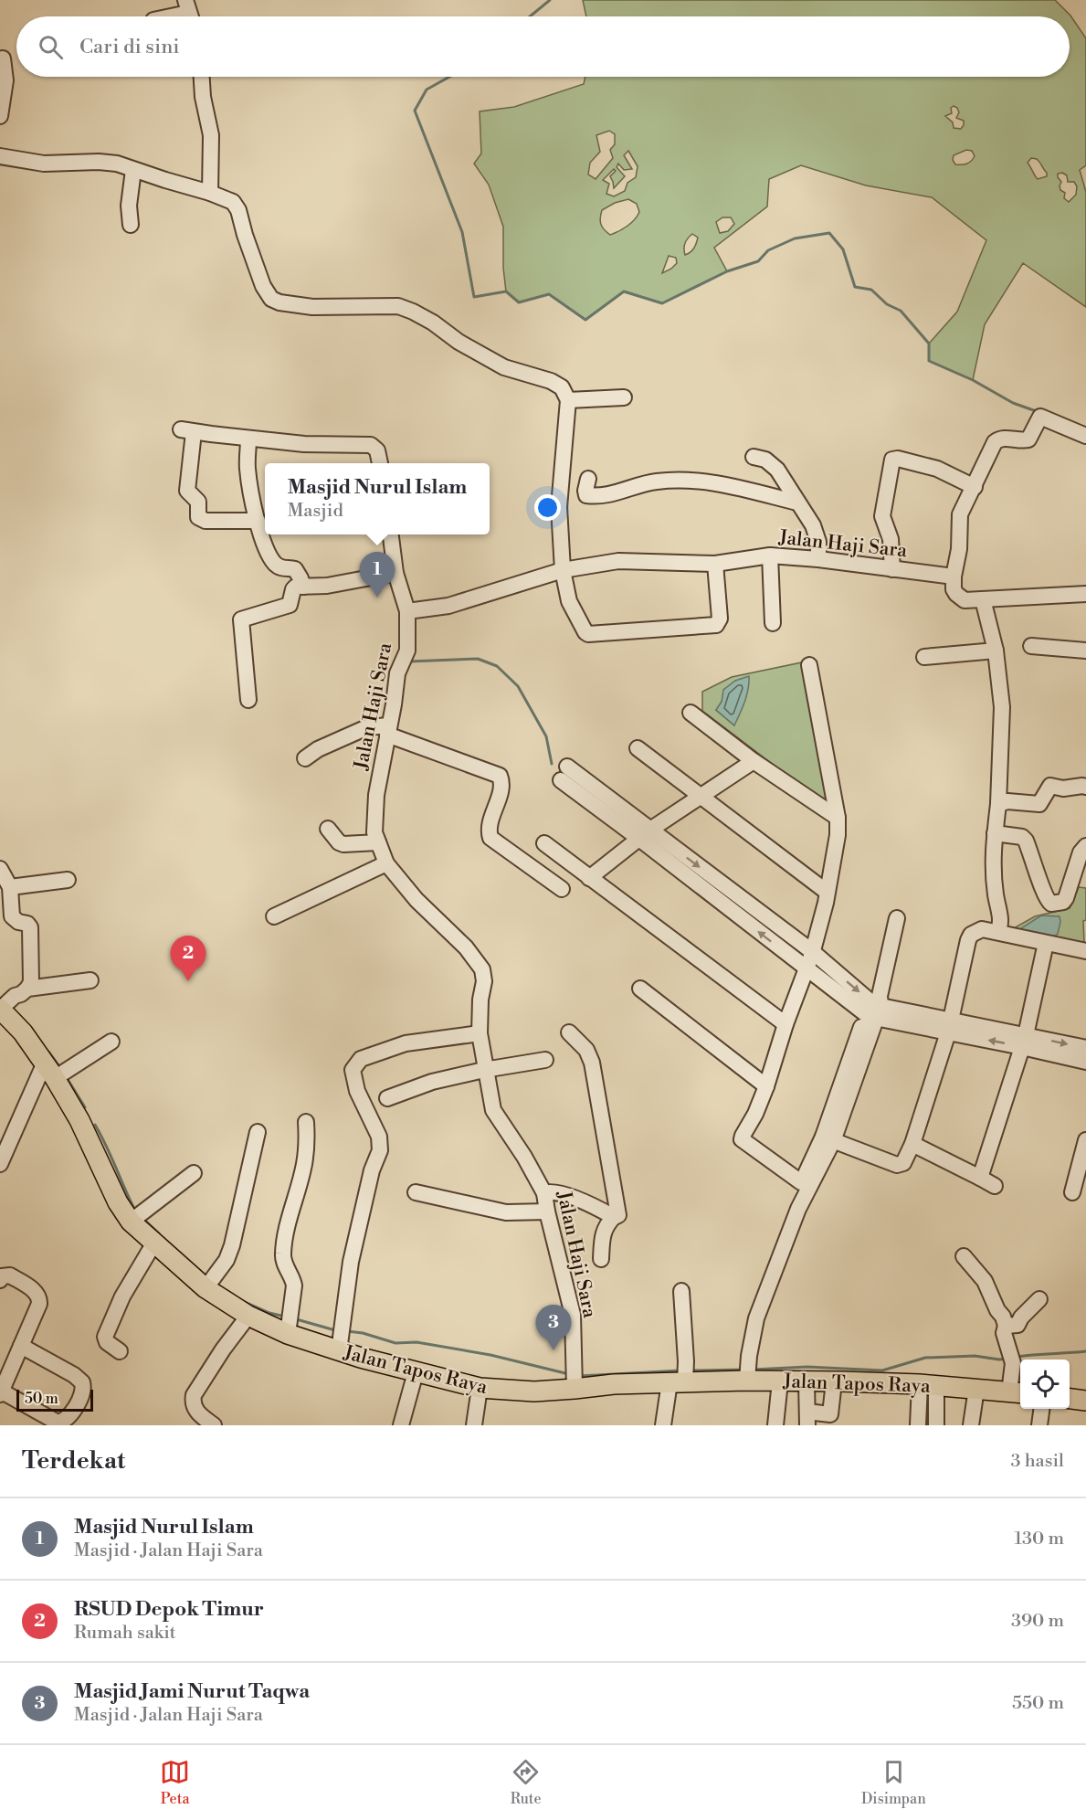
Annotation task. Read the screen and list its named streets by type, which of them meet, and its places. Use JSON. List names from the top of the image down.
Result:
{
  "streets": {
    "main road": ["Jalan Tapos Raya"],
    "street": ["Jalan Haji Sara"]
  },
  "crossings": [
    ["Jalan Haji Sara", "Jalan Tapos Raya"]
  ],
  "scale_bar": "50 m",
  "page": {
    "search": "Cari di sini",
    "popup": ["Masjid Nurul Islam", "Masjid"],
    "pins": ["1", "2", "3"],
    "scale": "50 m",
    "heading": ["Terdekat", "3 hasil"],
    "list": [
      {
        "mark": "1",
        "name": "Masjid Nurul Islam",
        "note": "Masjid · Jalan Haji Sara",
        "value": "130 m"
      },
      {
        "mark": "2",
        "name": "RSUD Depok Timur",
        "note": "Rumah sakit",
        "value": "390 m"
      },
      {
        "mark": "3",
        "name": "Masjid Jami Nurut Taqwa",
        "note": "Masjid · Jalan Haji Sara",
        "value": "550 m"
      }
    ],
    "nav": ["Peta", "Rute", "Disimpan"]
  }
}
